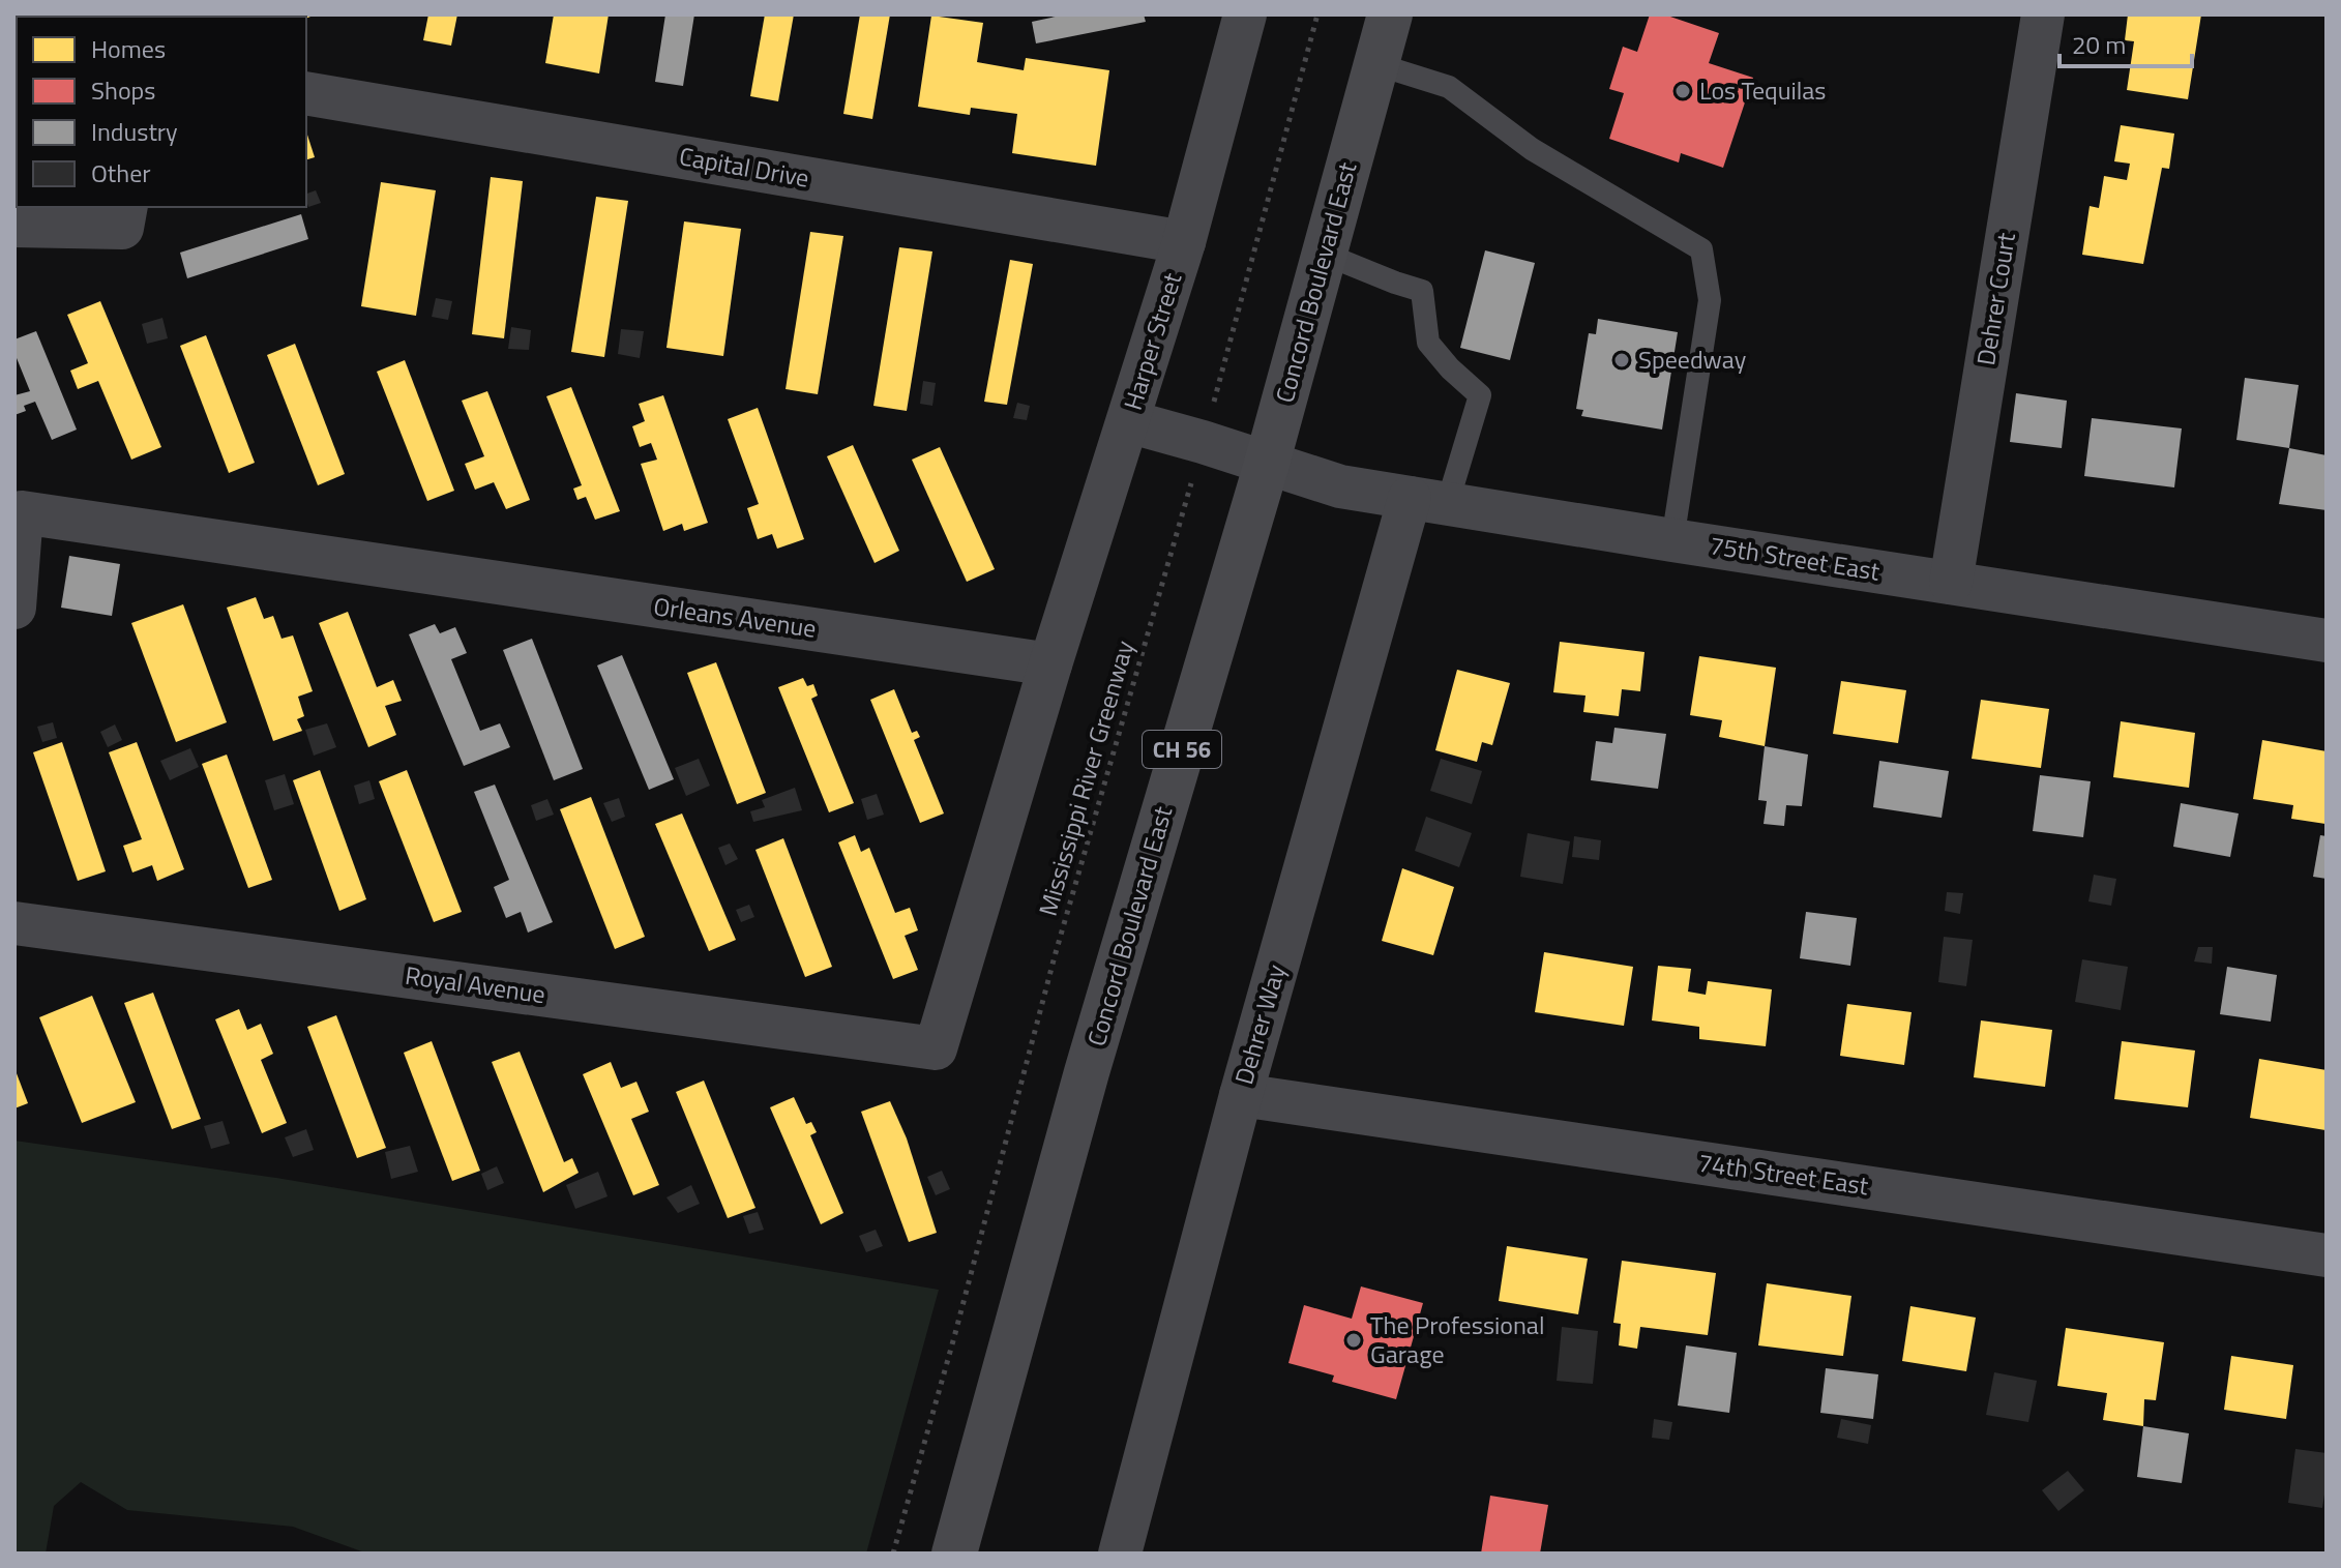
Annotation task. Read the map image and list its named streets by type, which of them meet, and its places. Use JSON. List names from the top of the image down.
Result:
{
  "streets": {
    "main road": ["Concord Boulevard East", "CH 56"],
    "street": [
      "Capital Drive",
      "Dehrer Court",
      "Harper Street",
      "75th Street East",
      "Orleans Avenue",
      "Royal Avenue",
      "Dehrer Way",
      "74th Street East"
    ],
    "path": ["Mississippi River Greenway"]
  },
  "crossings": [
    ["Capital Drive", "Harper Street"],
    ["Concord Boulevard East", "75th Street East"],
    ["Dehrer Court", "75th Street East"],
    ["Harper Street", "75th Street East"],
    ["Harper Street", "Orleans Avenue"],
    ["Harper Street", "Royal Avenue"],
    ["75th Street East", "Mississippi River Greenway"],
    ["75th Street East", "Dehrer Way"],
    ["Orleans Avenue", "Royal Avenue"],
    ["Dehrer Way", "74th Street East"]
  ],
  "places": ["Los Tequilas", "Speedway", "The Professional Garage"],
  "legend": [
    "Homes",
    "Shops",
    "Industry",
    "Other"
  ],
  "scale_bar": "20 m"
}
